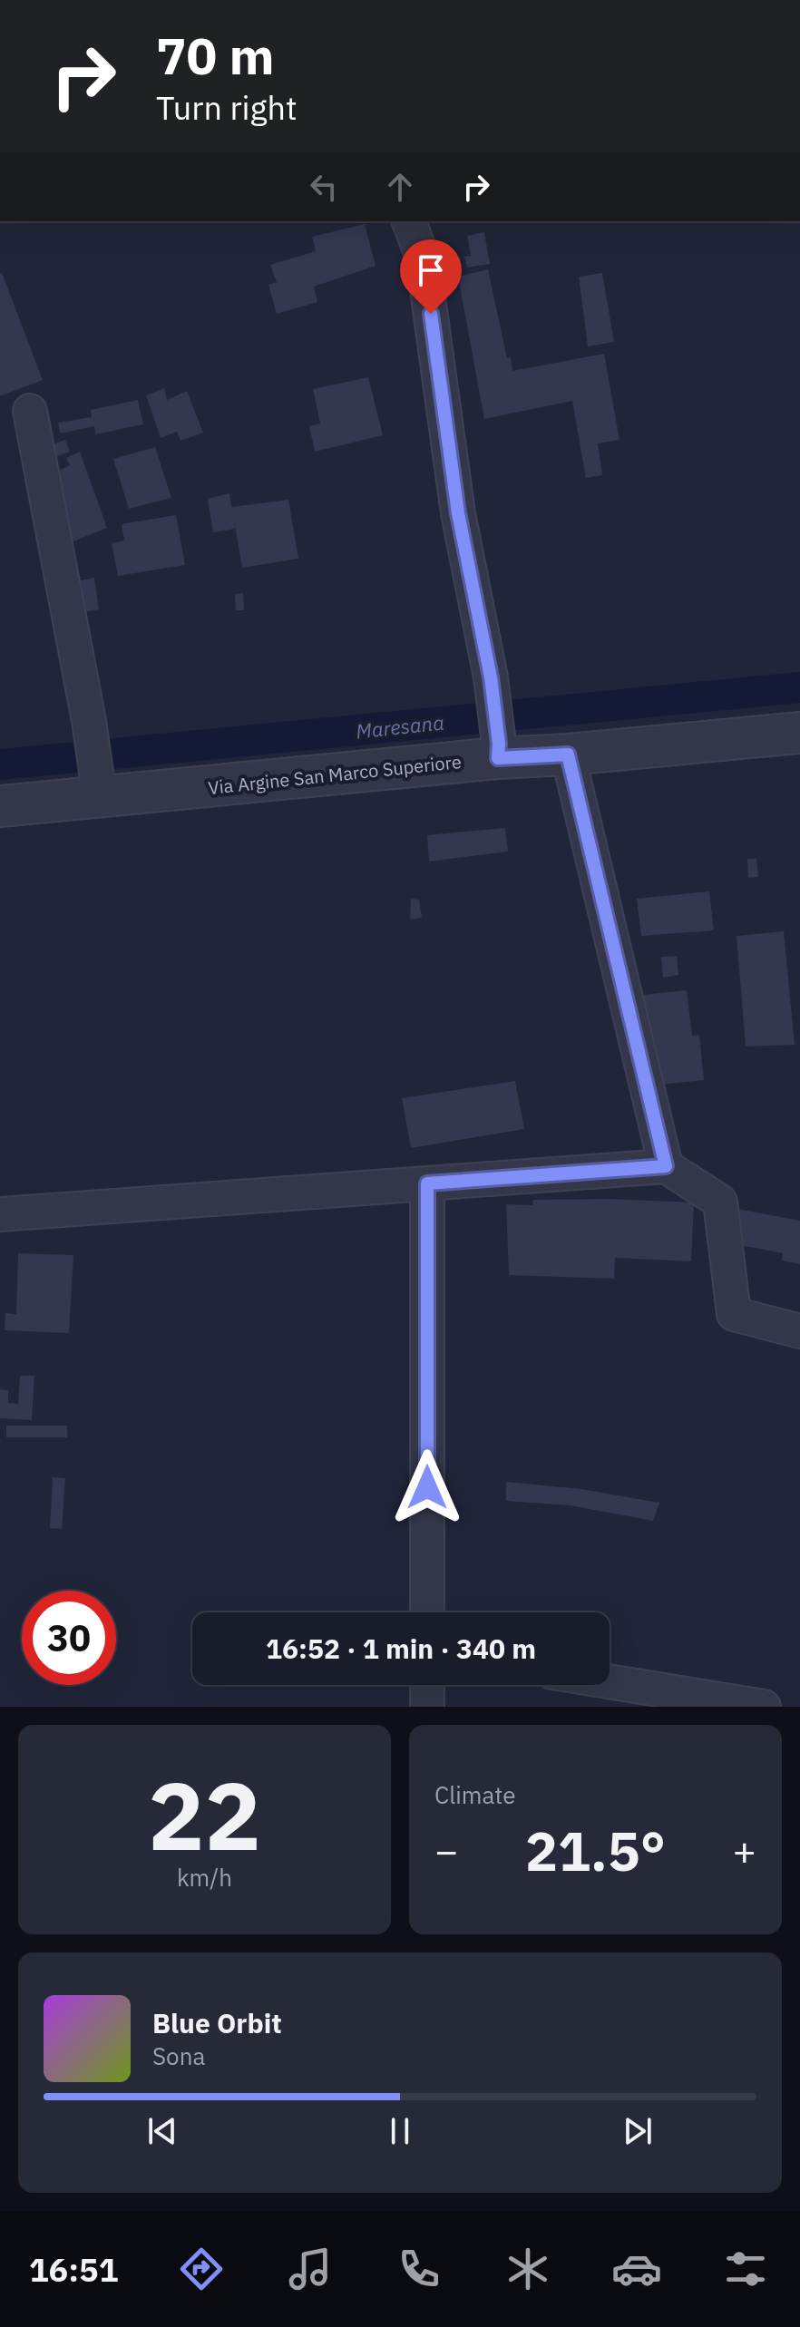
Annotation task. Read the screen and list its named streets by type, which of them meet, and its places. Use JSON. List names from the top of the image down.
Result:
{
  "streets": {
    "street": ["Via Argine San Marco Superiore"]
  },
  "water": ["Maresana"],
  "page": {
    "turn": ["70 m", "Turn right"],
    "limit": "30",
    "trip": "16:52 · 1 min · 340 m",
    "tile": [
      ["22", "km/h"],
      "Climate"
    ],
    "heat": ["−", "21.5°", "+"],
    "song": ["Blue Orbit", "Sona"],
    "tabs": "16:51"
  }
}
